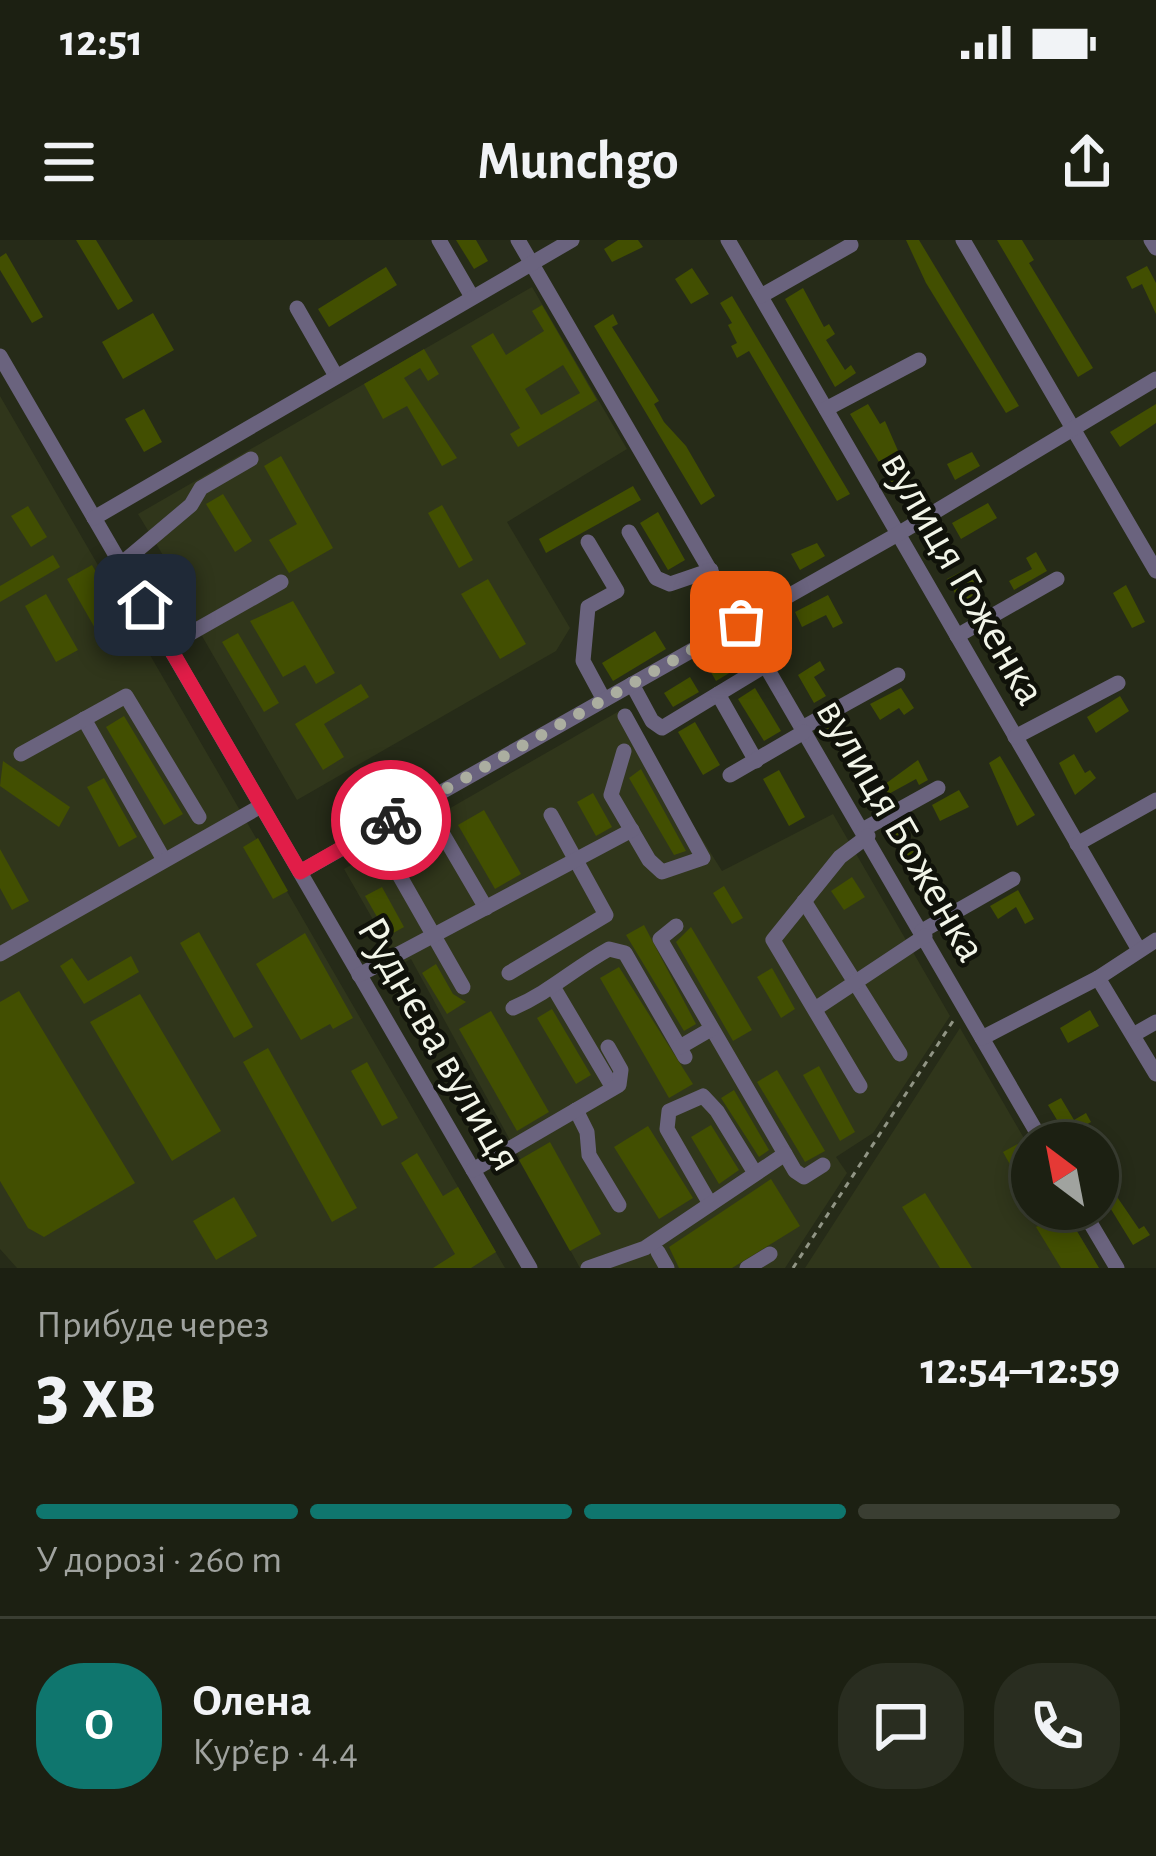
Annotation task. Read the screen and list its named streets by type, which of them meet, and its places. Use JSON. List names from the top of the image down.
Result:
{
  "streets": {
    "street": ["вулиця Гоженка", "вулиця Боженка", "Руднєва вулиця"]
  },
  "north": "top left",
  "page": {
    "status": "12:51",
    "header": "Munchgo",
    "heading": ["3 хв", "Прибуде через", "12:54–12:59"],
    "panel": ["Олена", "Кур’єр · 4.4"],
    "bar": "У дорозі · 260 m",
    "round": "О"
  }
}
